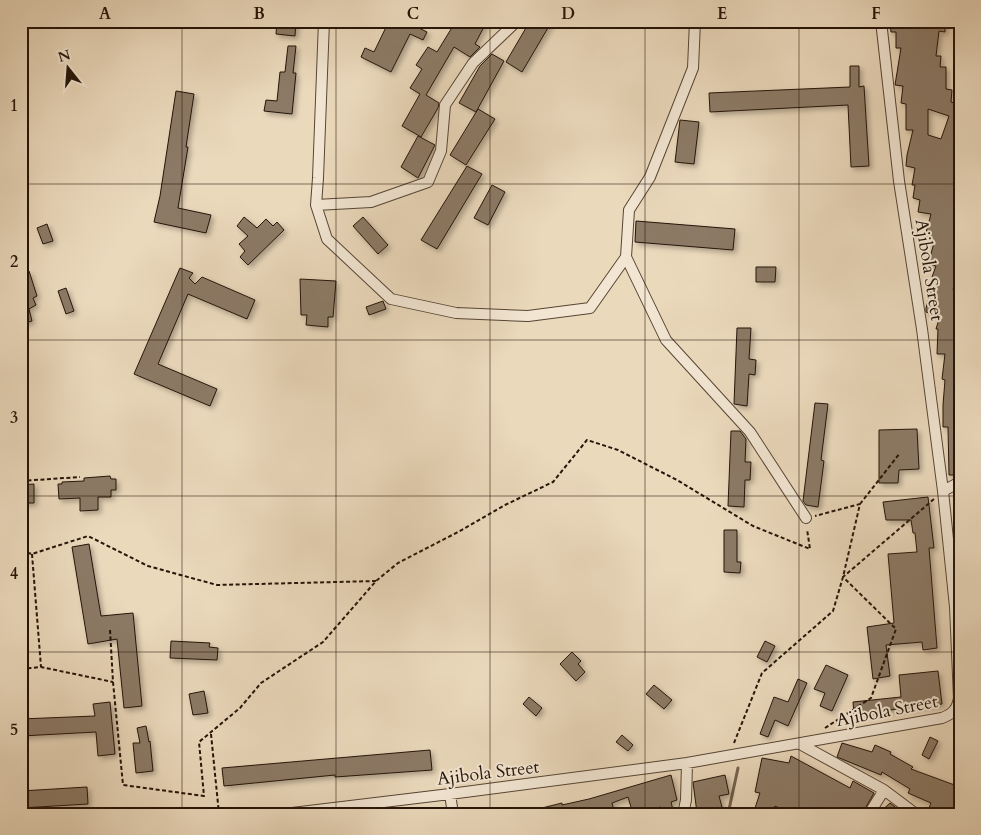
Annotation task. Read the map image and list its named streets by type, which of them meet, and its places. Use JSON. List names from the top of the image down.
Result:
{
  "streets": {
    "street": ["Ajibola Street"]
  },
  "north": "top",
  "grid": {
    "columns": [
      "A",
      "B",
      "C",
      "D",
      "E",
      "F"
    ],
    "rows": [
      "1",
      "2",
      "3",
      "4",
      "5"
    ]
  }
}
